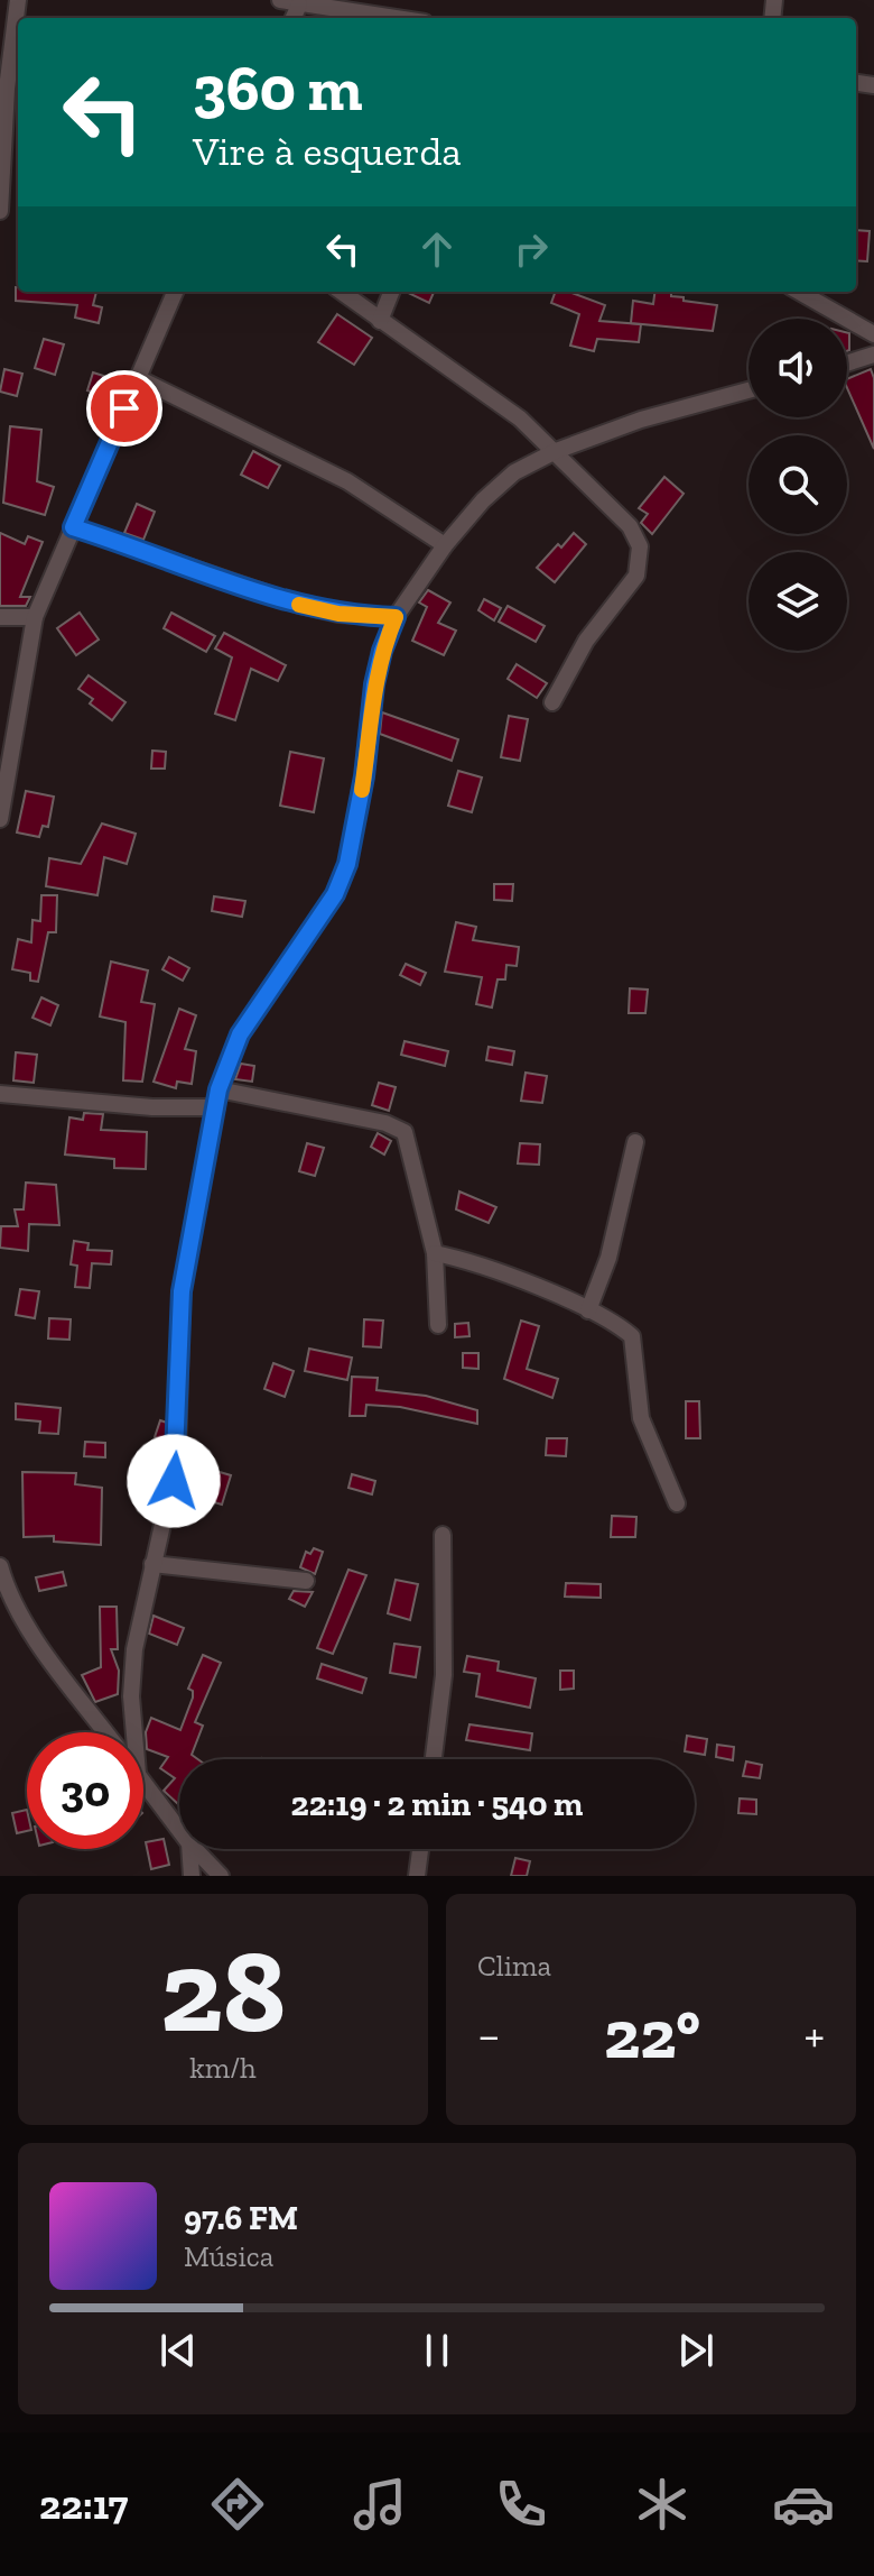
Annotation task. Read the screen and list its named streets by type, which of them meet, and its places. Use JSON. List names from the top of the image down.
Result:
{
  "page": {
    "turn": ["360 m", "Vire à esquerda"],
    "limit": "30",
    "trip": "22:19 · 2 min · 540 m",
    "tile": [
      ["28", "km/h"],
      "Clima"
    ],
    "heat": ["−", "22°", "+"],
    "song": ["97.6 FM", "Música"],
    "tabs": "22:17"
  }
}
